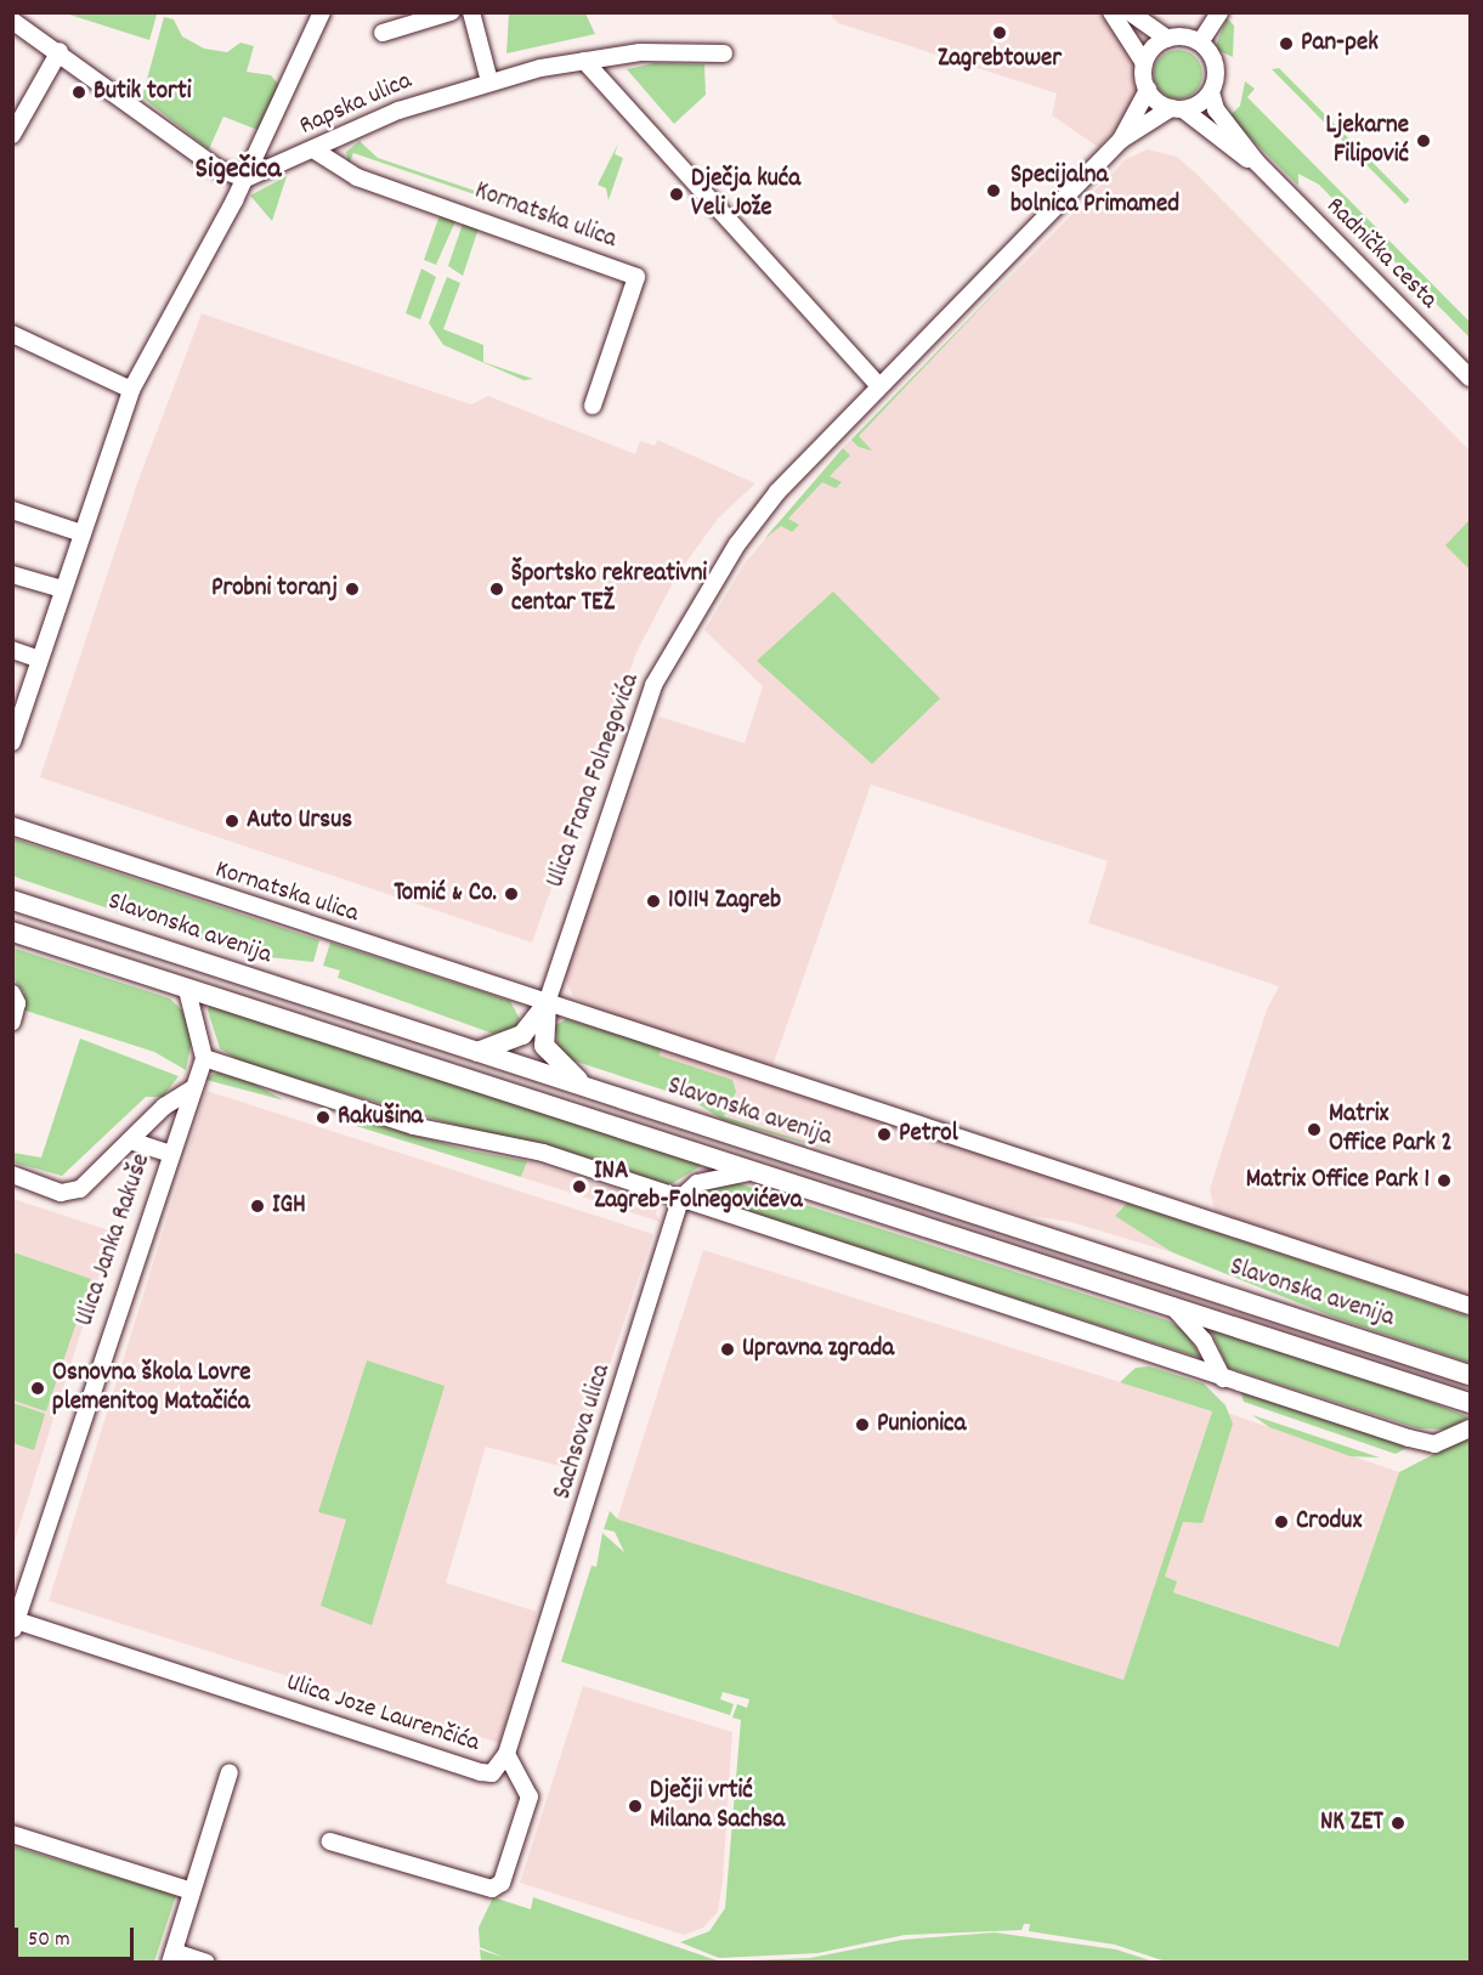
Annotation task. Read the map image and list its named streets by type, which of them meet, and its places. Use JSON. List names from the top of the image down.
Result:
{
  "streets": {
    "main road": ["Slavonska avenija"],
    "street": [
      "Rapska ulica",
      "Kornatska ulica",
      "Radnička cesta",
      "Ulica Frana Folnegovića",
      "Ulica Janka Rakuše",
      "Sachsova ulica",
      "Ulica Joze Laurenčića"
    ]
  },
  "crossings": [
    ["Rapska ulica", "Kornatska ulica"],
    ["Kornatska ulica", "Ulica Frana Folnegovića"],
    ["Kornatska ulica", "Slavonska avenija"],
    ["Radnička cesta", "Ulica Frana Folnegovića"],
    ["Ulica Frana Folnegovića", "Slavonska avenija"],
    ["Ulica Janka Rakuše", "Ulica Joze Laurenčića"],
    ["Sachsova ulica", "Ulica Joze Laurenčića"]
  ],
  "districts": ["Sigečica"],
  "places": [
    "Zagrebtower",
    "Pan-pek",
    "Butik torti",
    "Ljekarne Filipović",
    "Specijalna bolnica Primamed",
    "Dječja kuća Veli Jože",
    "Probni toranj",
    "Športsko rekreativni centar TEŽ",
    "Auto Ursus",
    "Tomić & Co.",
    "10114 Zagreb",
    "Rakušina",
    "Matrix Office Park 2",
    "Petrol",
    "Matrix Office Park 1",
    "INA Zagreb-Folnegovićeva",
    "IGH",
    "Upravna zgrada",
    "Osnovna škola Lovre plemenitog Matačića",
    "Punionica",
    "Crodux",
    "Dječji vrtić Milana Sachsa",
    "NK ZET"
  ],
  "scale_bar": "50 m"
}
